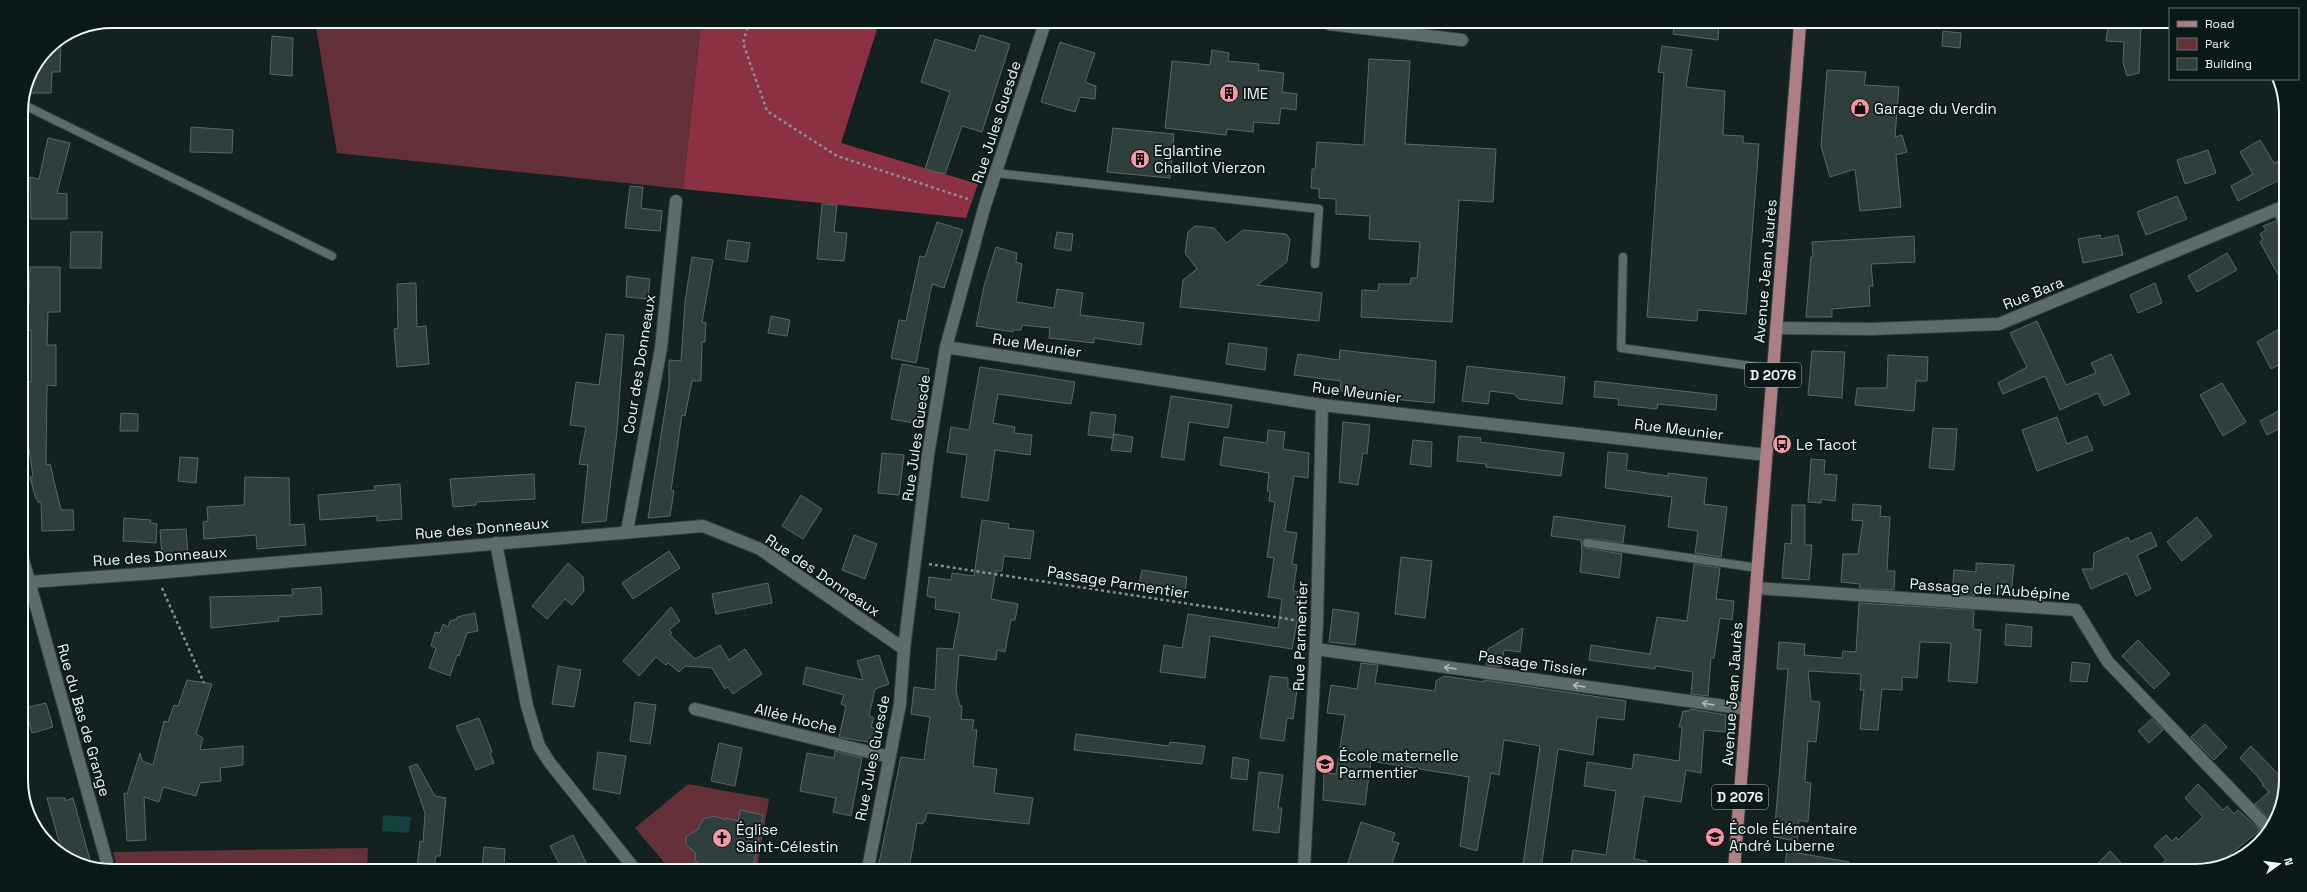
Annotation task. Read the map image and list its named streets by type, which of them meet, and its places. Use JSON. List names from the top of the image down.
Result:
{
  "streets": {
    "main road": ["Avenue Jean Jaurès", "D 2076"],
    "street": [
      "Rue Jules Guesde",
      "Rue Bara",
      "Rue Meunier",
      "Cour des Donneaux",
      "Rue des Donneaux",
      "Passage de l'Aubépine",
      "Rue Parmentier",
      "Passage Tissier",
      "Allée Hoche",
      "Rue du Bas de Grange"
    ],
    "path": ["Passage Parmentier"]
  },
  "crossings": [
    ["Rue Jules Guesde", "Rue Meunier"],
    ["Rue Jules Guesde", "Rue des Donneaux"],
    ["Rue Jules Guesde", "Passage Parmentier"],
    ["Rue Jules Guesde", "Allée Hoche"],
    ["Avenue Jean Jaurès", "Rue Bara"],
    ["Avenue Jean Jaurès", "Rue Meunier"],
    ["Avenue Jean Jaurès", "Passage de l'Aubépine"],
    ["Avenue Jean Jaurès", "Passage Tissier"],
    ["Rue Meunier", "Rue Parmentier"],
    ["Cour des Donneaux", "Rue des Donneaux"],
    ["Rue des Donneaux", "Rue du Bas de Grange"],
    ["Passage Parmentier", "Rue Parmentier"],
    ["Rue Parmentier", "Passage Tissier"]
  ],
  "one_way": ["Passage Tissier"],
  "places": {
    "building": ["IME", "Eglantine Chaillot Vierzon"],
    "shop": ["Garage du Verdin"],
    "bus stop": ["Le Tacot"],
    "school or university": ["École maternelle Parmentier", "École Élémentaire André Luberne"],
    "church": ["Église Saint-Célestin"]
  },
  "legend": ["Road", "Park", "Building"],
  "north": "right"
}
